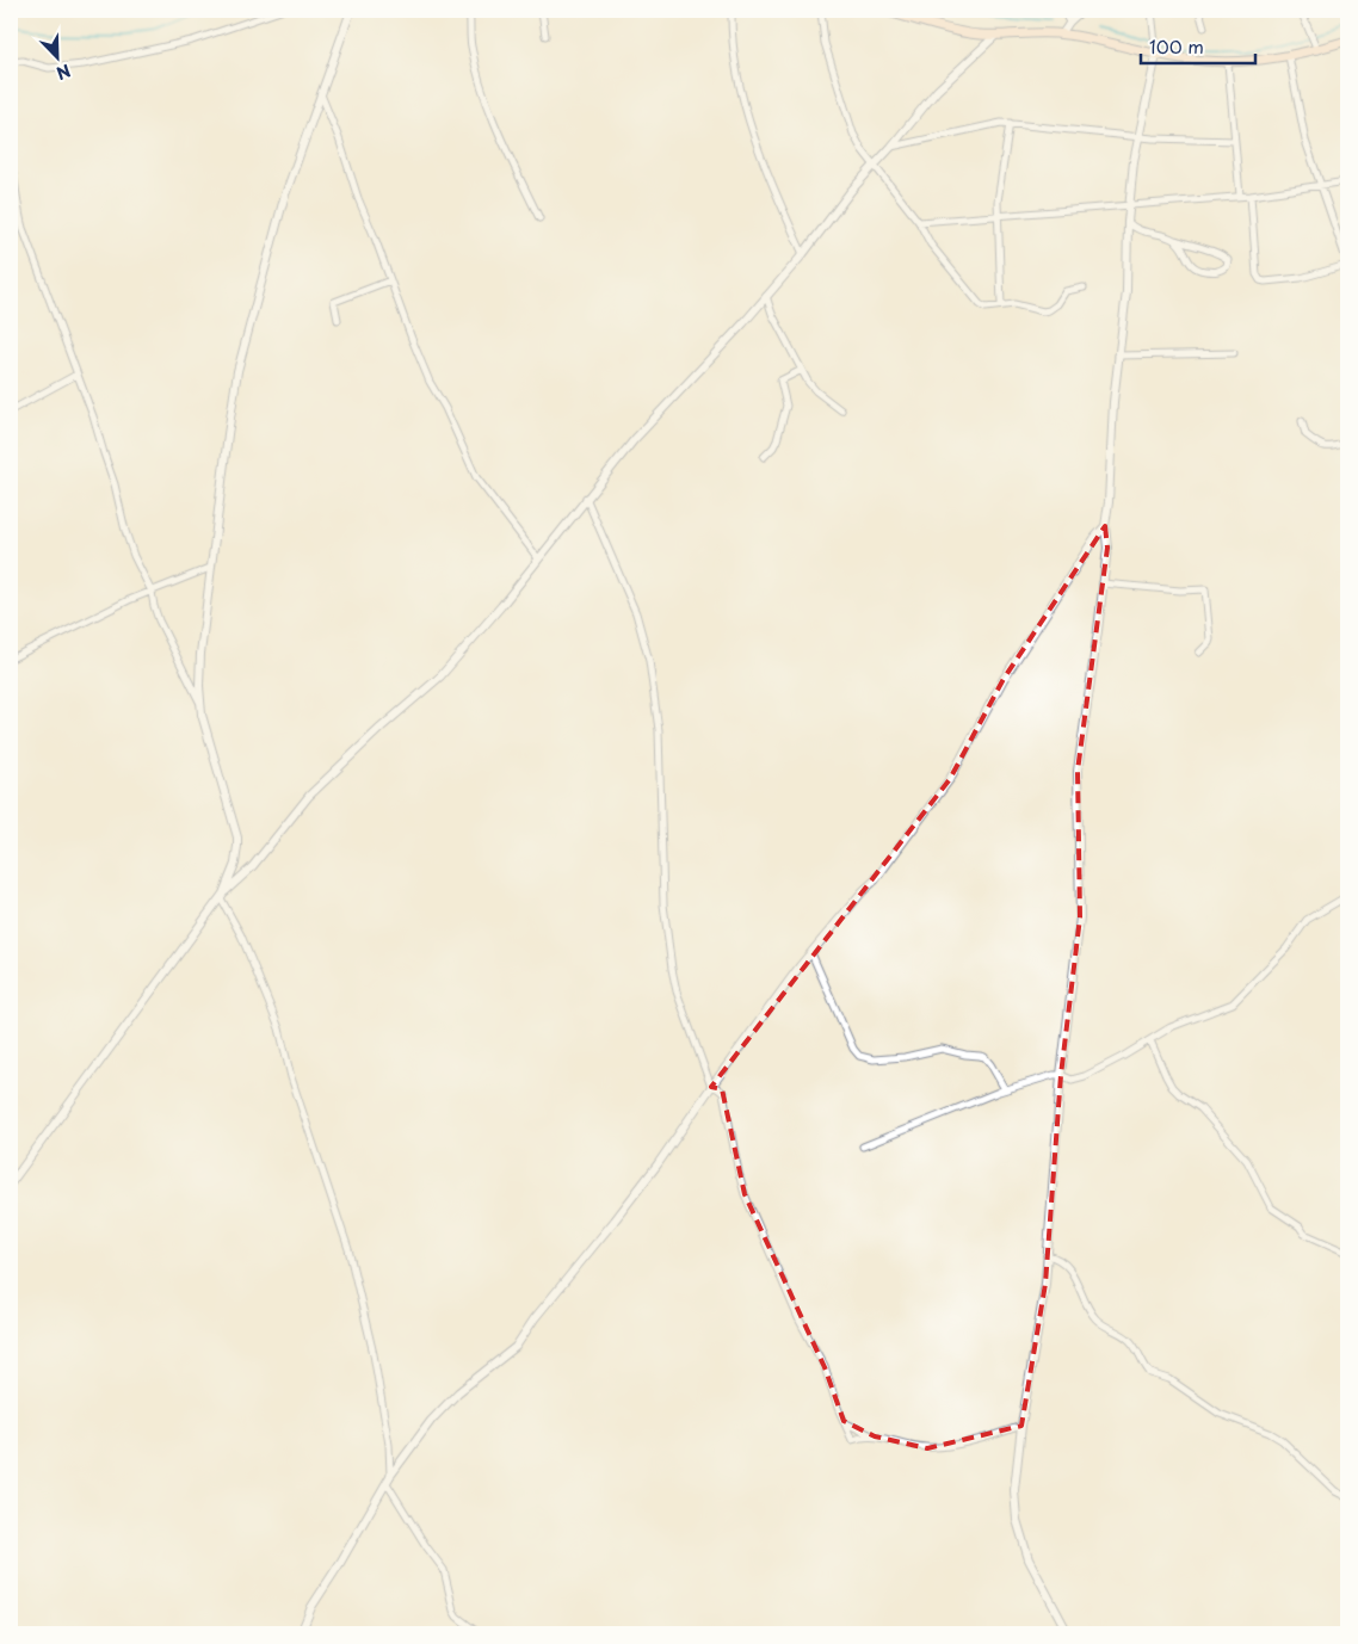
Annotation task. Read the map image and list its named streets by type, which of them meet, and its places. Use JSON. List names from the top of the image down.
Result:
{
  "scale_bar": "100 m",
  "north": "bottom right"
}
